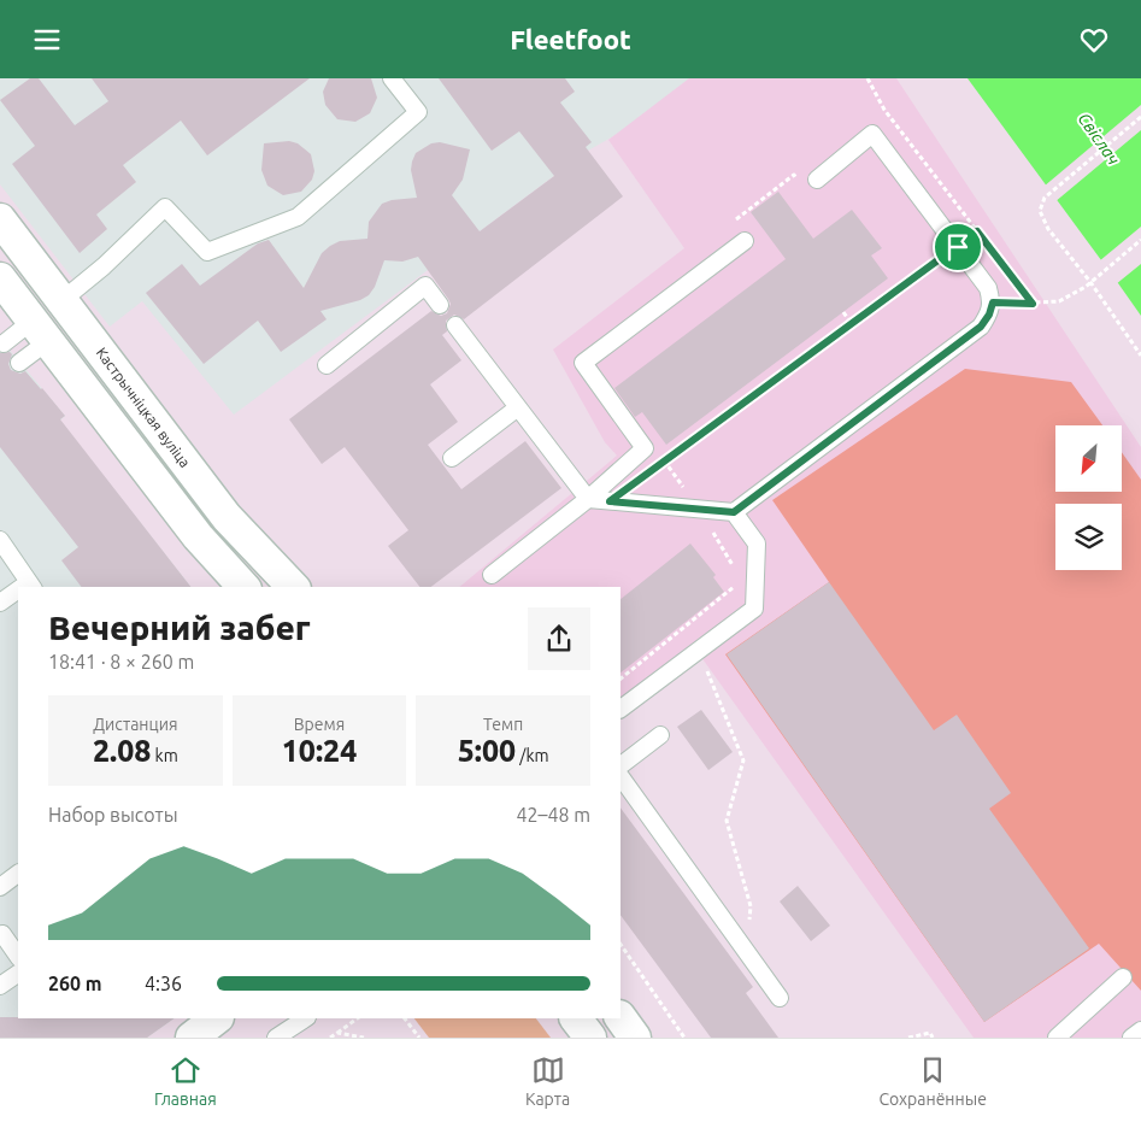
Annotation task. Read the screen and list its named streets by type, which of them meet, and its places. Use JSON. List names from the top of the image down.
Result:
{
  "streets": {
    "street": ["Кастрычніцкая вуліца"]
  },
  "water": ["Свіслач"],
  "north": "bottom left",
  "page": {
    "header": "Fleetfoot",
    "heading": ["Вечерний забег", "18:41 · 8 × 260 m"],
    "stats": [
      ["Дистанция", "2.08 km"],
      ["Время", "10:24"],
      ["Темп", "5:00 /km"]
    ],
    "chart": ["Набор высоты", "42–48 m"],
    "list": [
      {
        "name": "260 m",
        "note": "4:36"
      }
    ],
    "tabs": ["Главная", "Карта", "Сохранённые"]
  }
}
